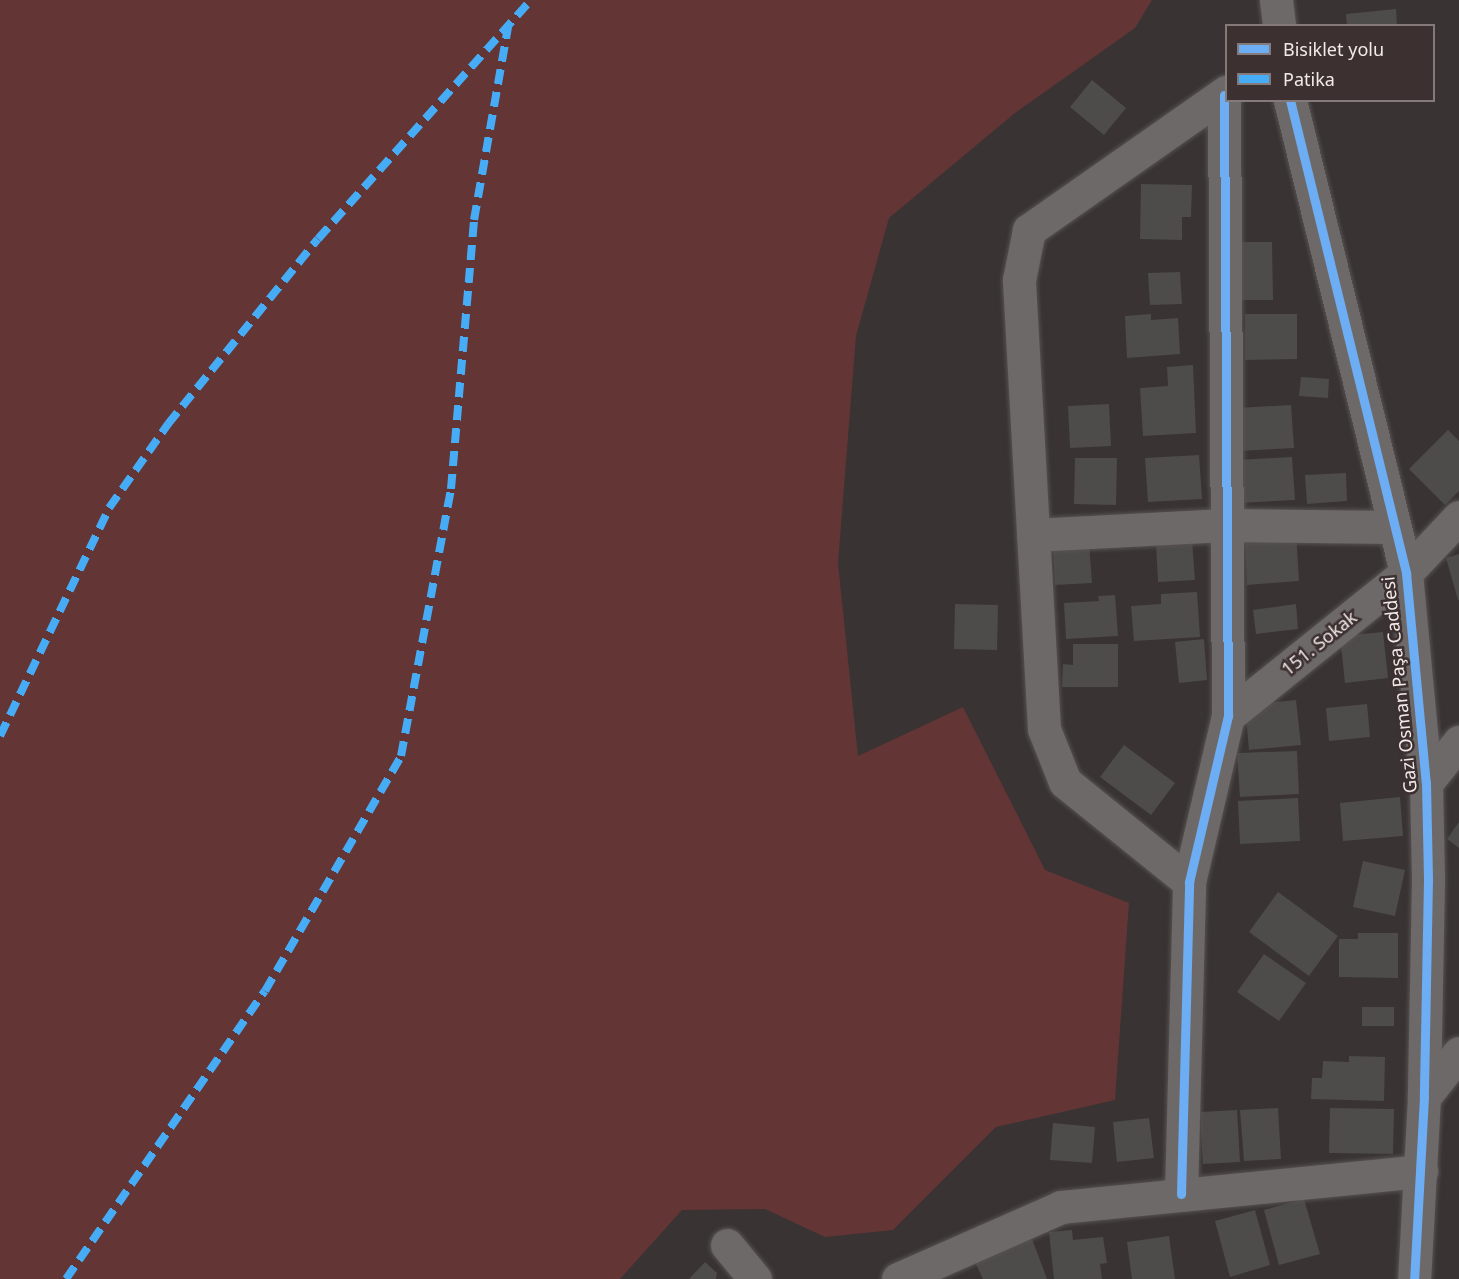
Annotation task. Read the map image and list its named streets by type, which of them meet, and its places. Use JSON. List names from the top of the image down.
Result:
{
  "streets": {
    "street": ["151. Sokak", "Gazi Osman Paşa Caddesi"]
  },
  "crossings": [
    ["151. Sokak", "Gazi Osman Paşa Caddesi"]
  ],
  "legend": ["Bisiklet yolu", "Patika"]
}
